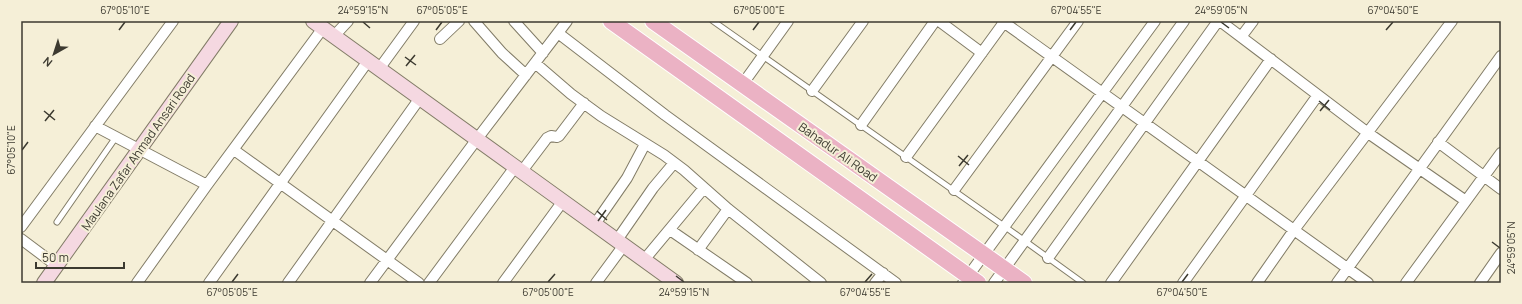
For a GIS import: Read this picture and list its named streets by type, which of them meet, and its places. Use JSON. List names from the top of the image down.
{
  "streets": {
    "main road": ["Bahadur Ali Road"],
    "street": ["Maulana Zafar Ahmad Ansari Road"]
  },
  "scale_bar": "50 m",
  "north": "bottom left",
  "coordinates": [
    "67°05'10\"E",
    "24°59'15\"N",
    "67°05'05\"E",
    "67°05'00\"E",
    "67°04'55\"E",
    "24°59'05\"N",
    "67°04'50\"E"
  ]
}
